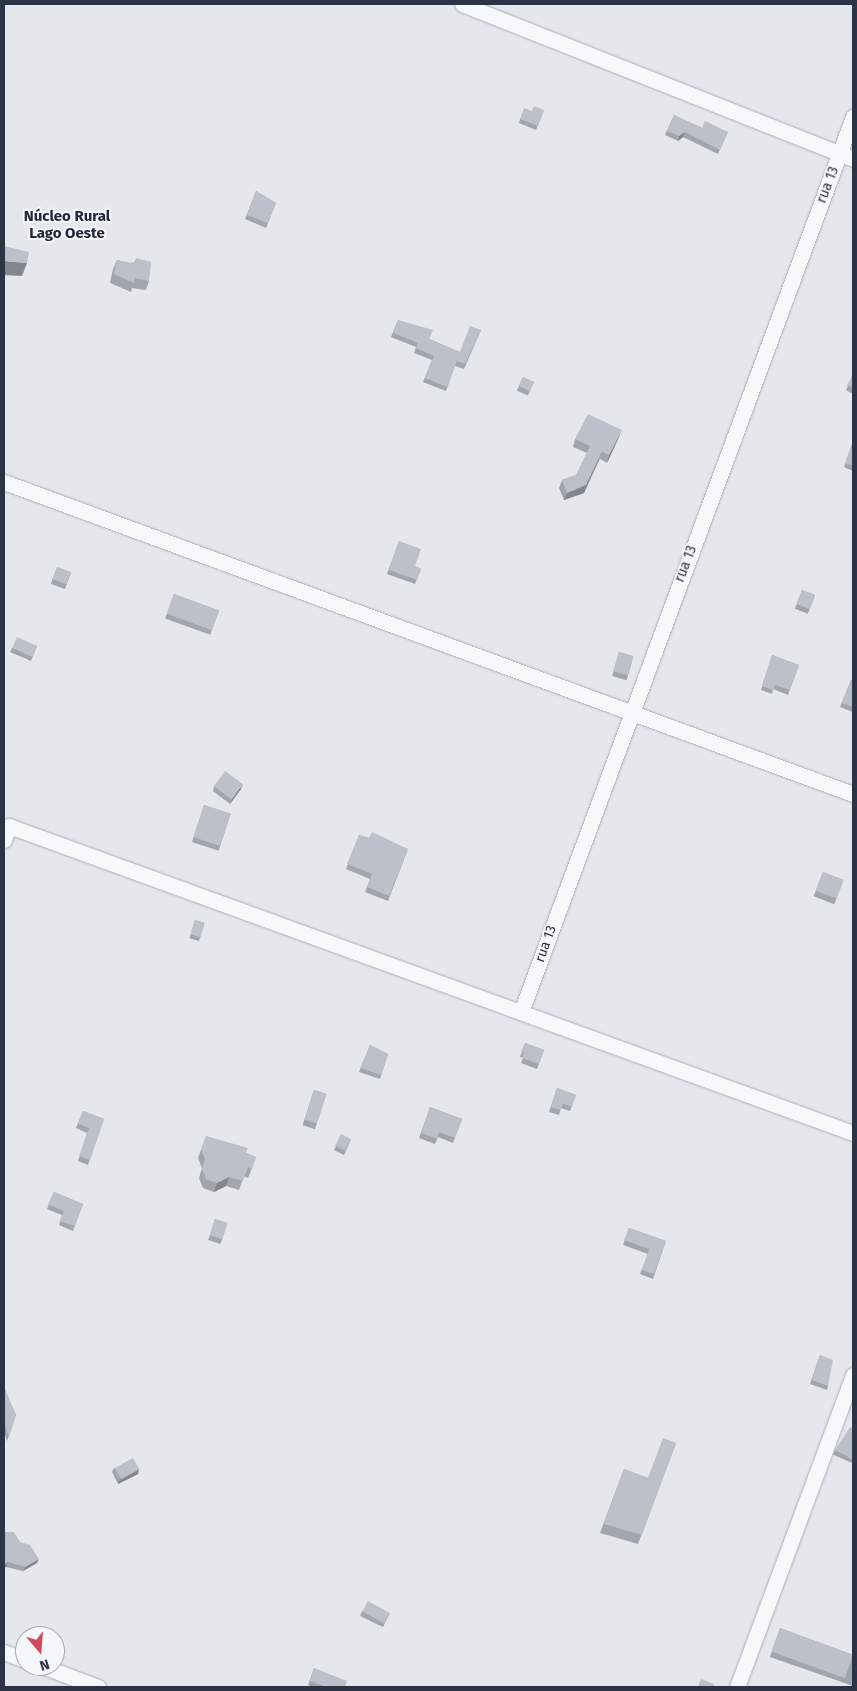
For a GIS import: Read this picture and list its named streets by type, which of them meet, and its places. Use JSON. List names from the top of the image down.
{
  "streets": {
    "street": ["rua 13"]
  },
  "districts": ["Núcleo Rural Lago Oeste"],
  "north": "bottom"
}
